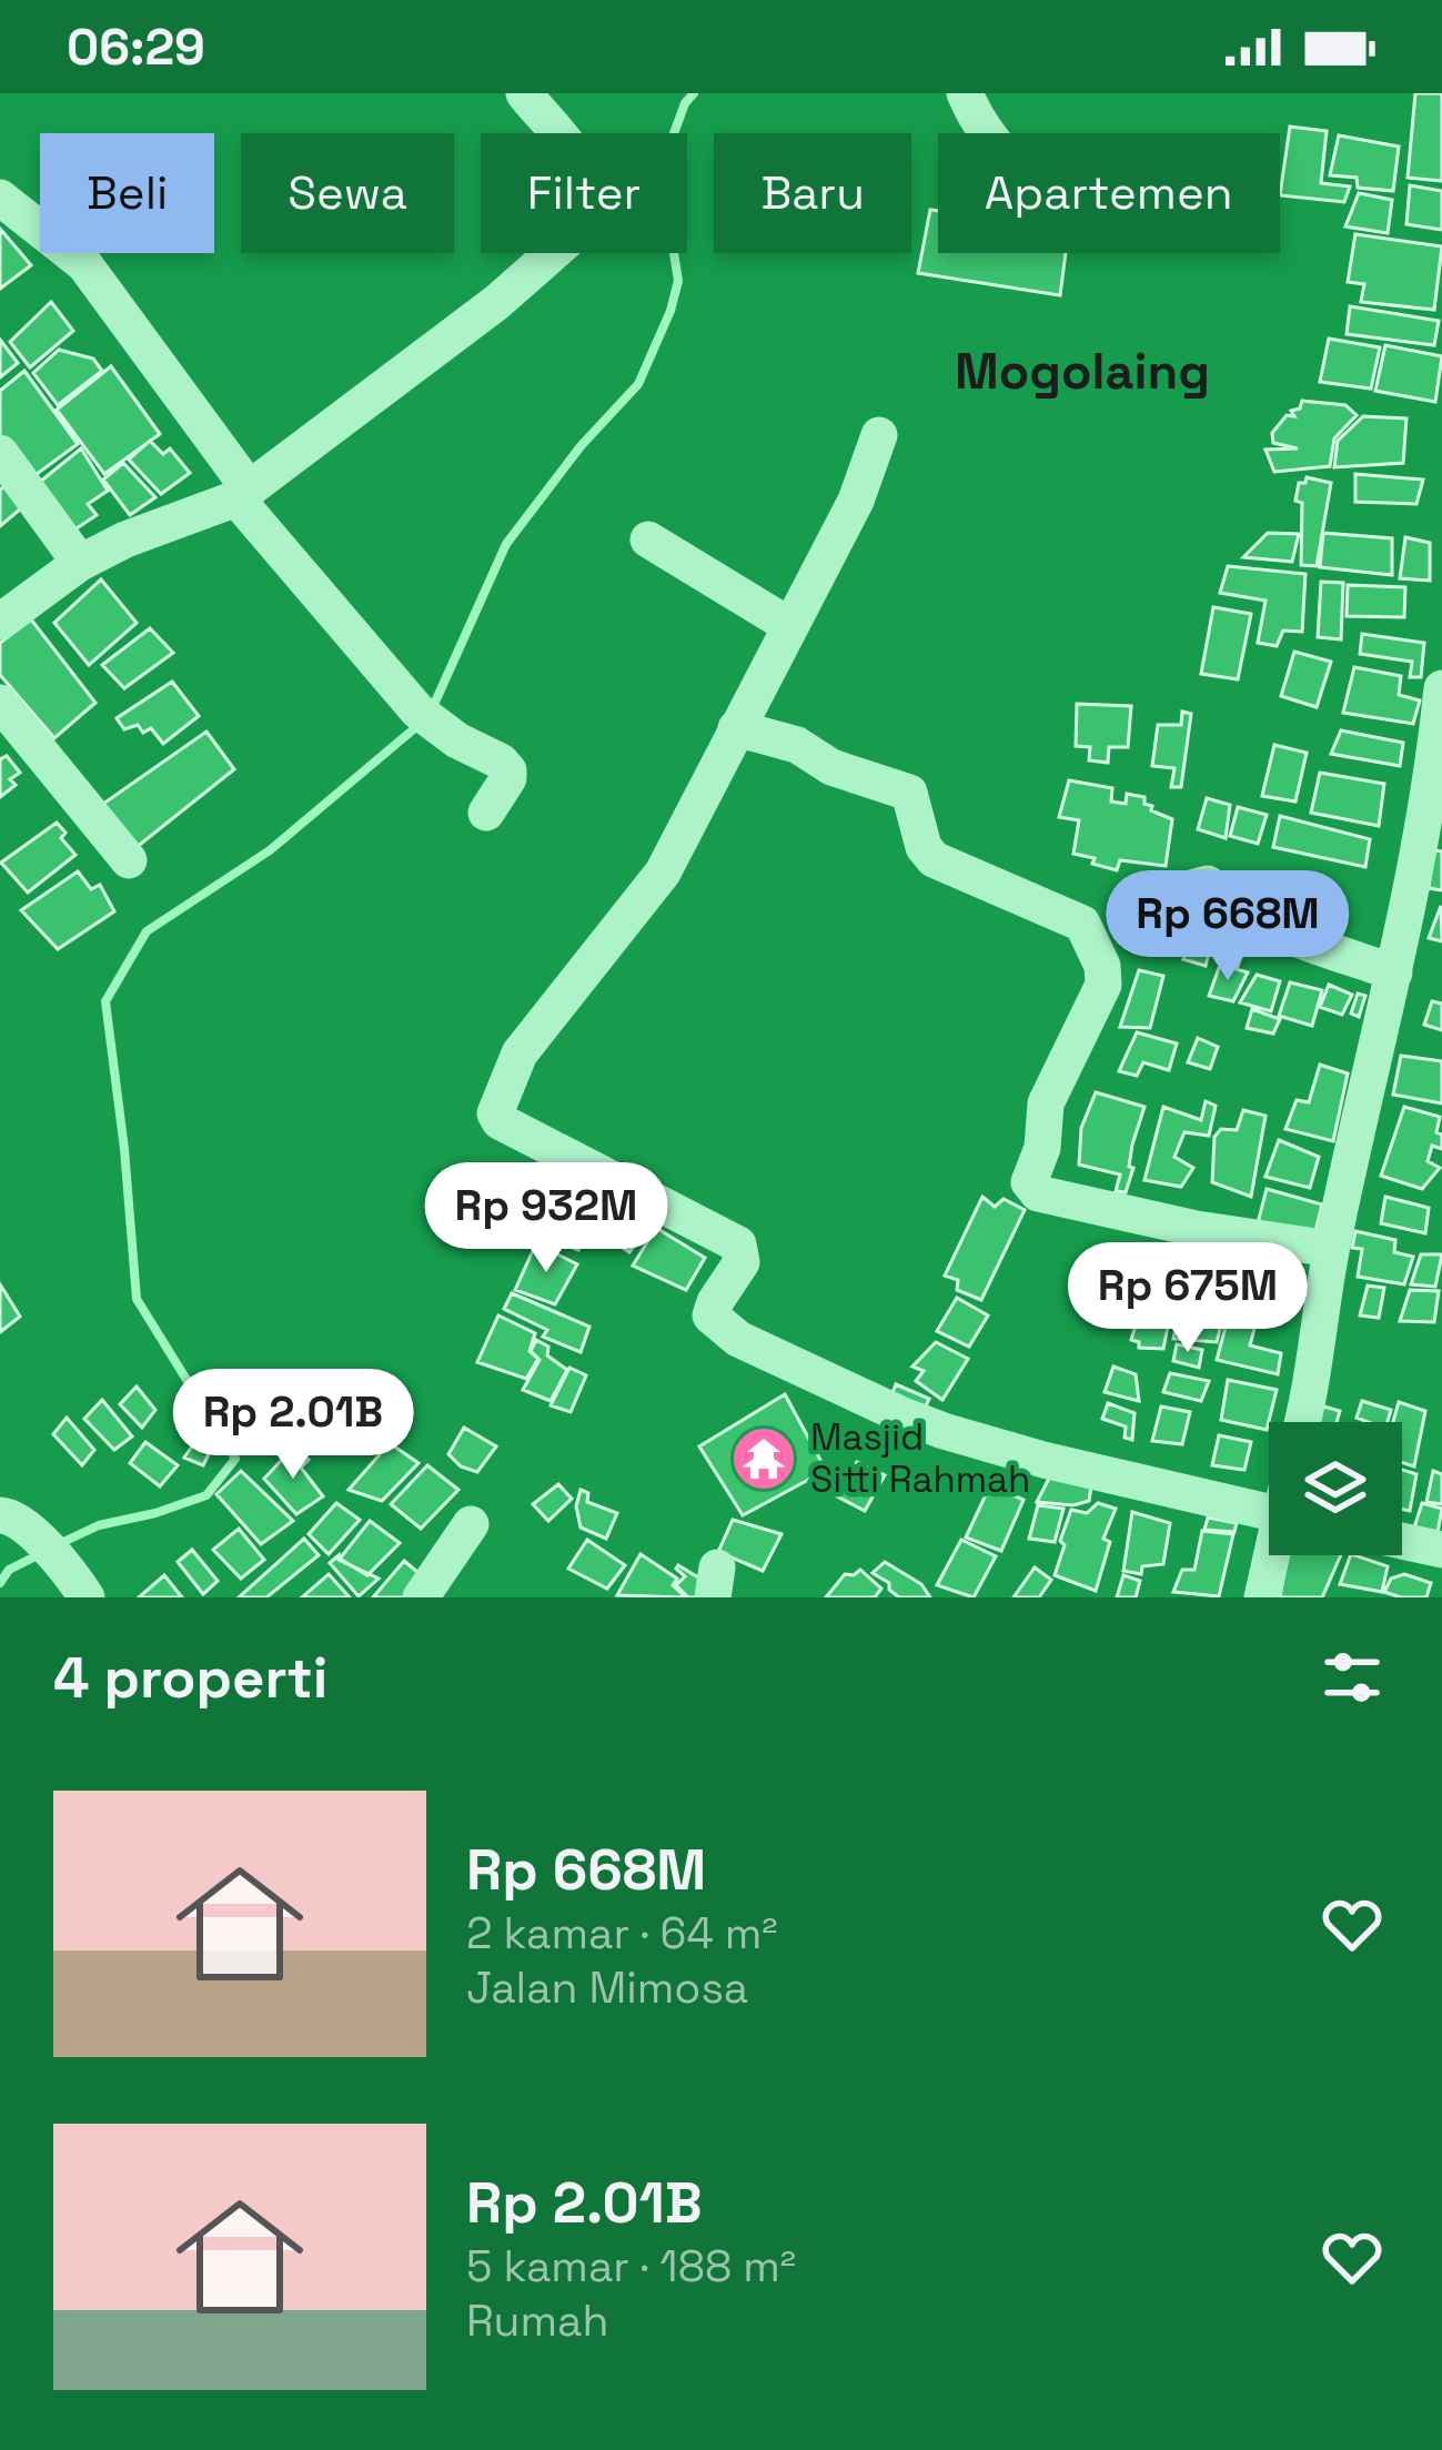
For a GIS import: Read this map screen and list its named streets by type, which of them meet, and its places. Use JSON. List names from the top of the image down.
{
  "districts": ["Mogolaing"],
  "places": {
    "temple": ["Masjid Sitti Rahmah"]
  },
  "page": {
    "status": "06:29",
    "chip": [
      "Beli",
      "Sewa",
      "Filter",
      "Baru",
      "Apartemen"
    ],
    "price": [
      "Rp 668M",
      "Rp 932M",
      "Rp 675M",
      "Rp 2.01B"
    ],
    "heading": "4 properti",
    "list": [
      {
        "name": "Rp 668M",
        "note": "2 kamar · 64 m² · Jalan Mimosa"
      },
      {
        "name": "Rp 2.01B",
        "note": "5 kamar · 188 m² · Rumah"
      }
    ]
  }
}
